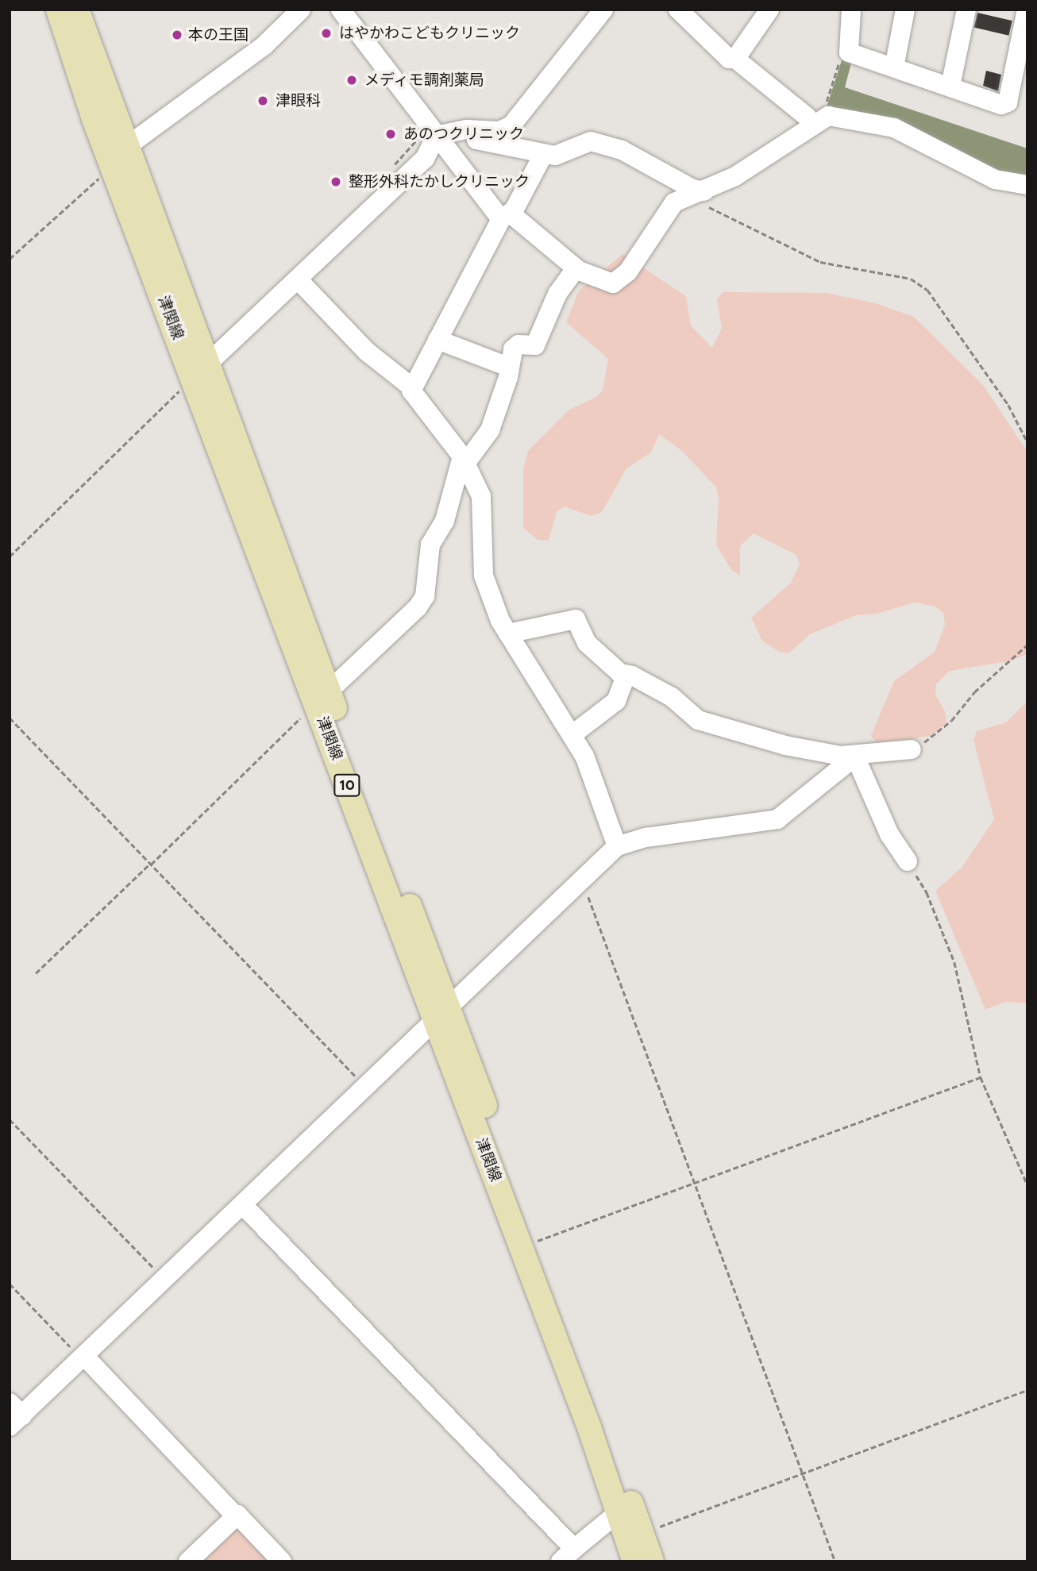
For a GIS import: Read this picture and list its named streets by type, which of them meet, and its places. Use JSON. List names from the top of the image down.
{
  "streets": {
    "main road": ["津関線", "10"]
  },
  "places": [
    "はやかわこどもクリニック",
    "本の王国",
    "メディモ調剤薬局",
    "津眼科",
    "あのつクリニック",
    "整形外科たかしクリニック"
  ]
}
